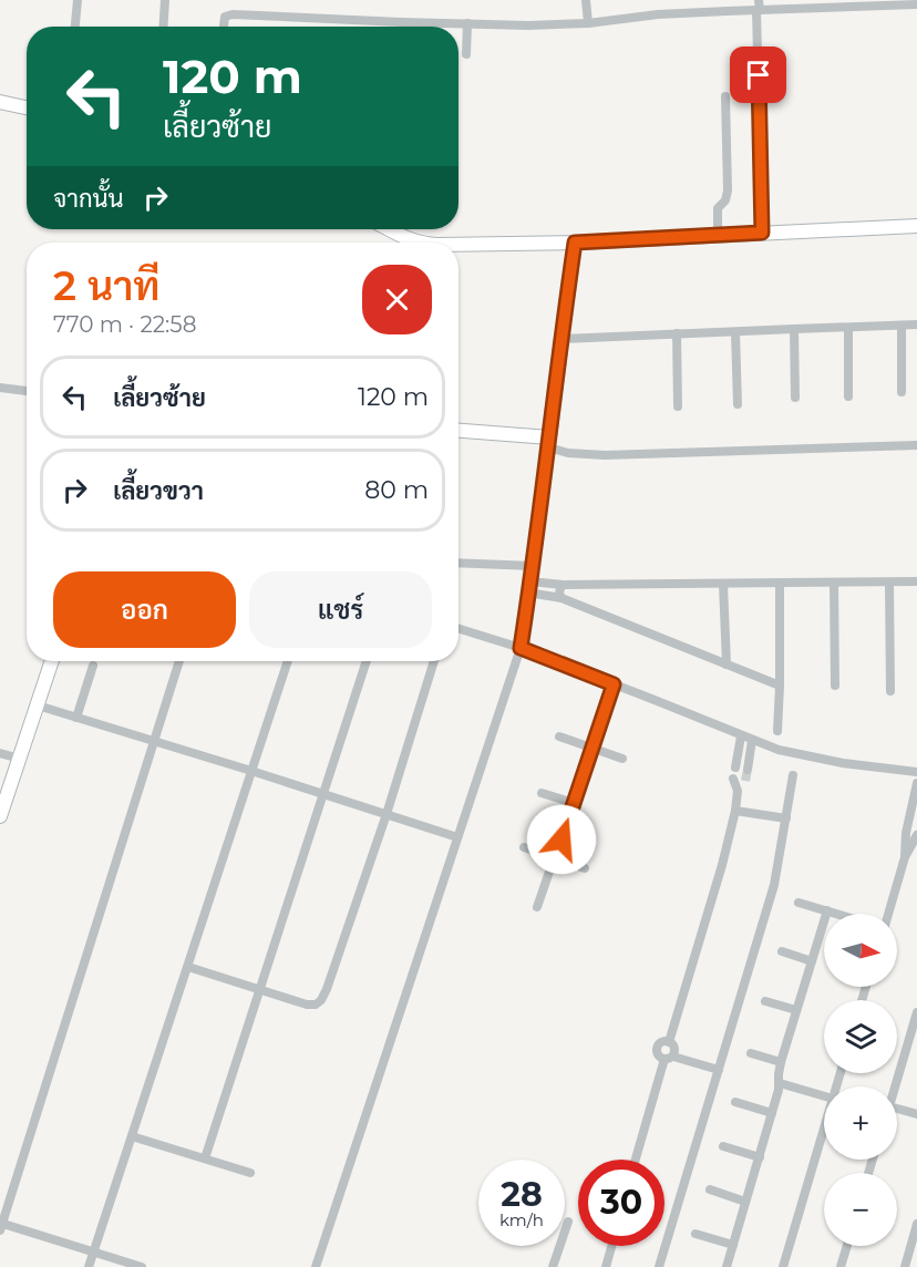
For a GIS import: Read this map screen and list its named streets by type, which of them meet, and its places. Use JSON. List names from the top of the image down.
{
  "north": "right",
  "page": {
    "turn": ["120 m", "เลี้ยวซ้าย"],
    "then": "จากนั้น",
    "heading": ["2 นาที", "770 m · 22:58"],
    "list": [
      {
        "name": "เลี้ยวซ้าย",
        "value": "120 m"
      },
      {
        "name": "เลี้ยวขวา",
        "value": "80 m"
      }
    ],
    "buttons": ["ออก", "แชร์"],
    "map_buttons": ["+", "−"],
    "speed": "28 km/h",
    "limit": "30"
  }
}
